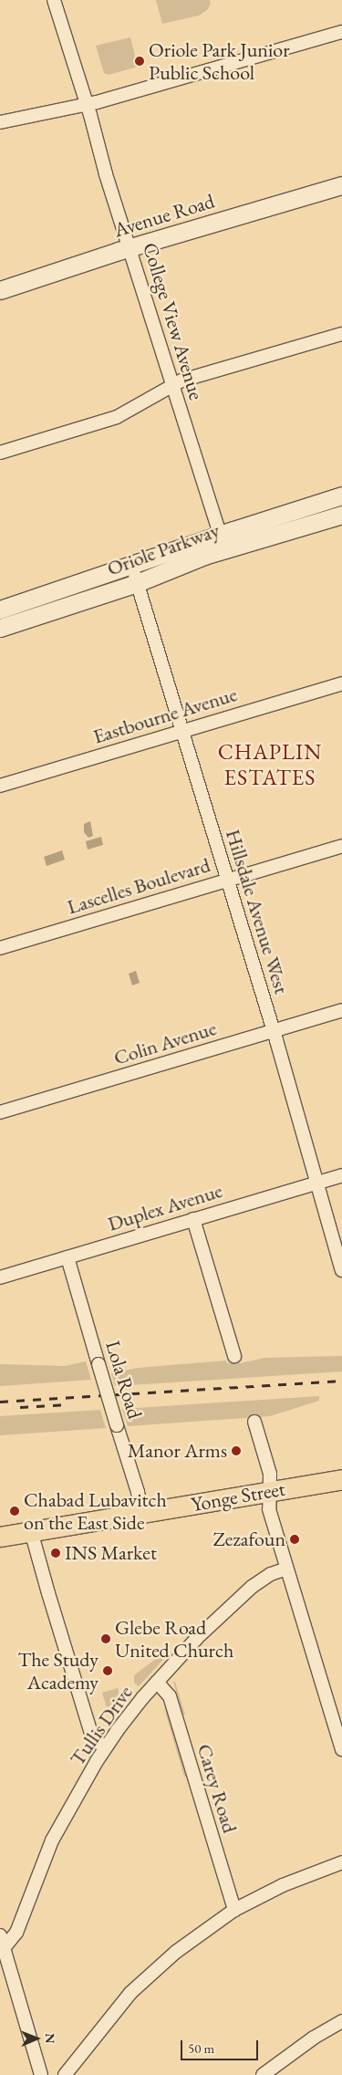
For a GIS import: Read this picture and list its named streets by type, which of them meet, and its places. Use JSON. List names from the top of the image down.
{
  "streets": {
    "main road": ["Yonge Street"],
    "street": [
      "Avenue Road",
      "College View Avenue",
      "Oriole Parkway",
      "Eastbourne Avenue",
      "Lascelles Boulevard",
      "Hillsdale Avenue West",
      "Colin Avenue",
      "Duplex Avenue",
      "Lola Road",
      "Tullis Drive",
      "Carey Road"
    ]
  },
  "crossings": [
    ["Avenue Road", "College View Avenue"],
    ["College View Avenue", "Oriole Parkway"],
    ["Oriole Parkway", "Hillsdale Avenue West"],
    ["Eastbourne Avenue", "Hillsdale Avenue West"],
    ["Lascelles Boulevard", "Hillsdale Avenue West"],
    ["Hillsdale Avenue West", "Colin Avenue"],
    ["Hillsdale Avenue West", "Duplex Avenue"],
    ["Duplex Avenue", "Lola Road"],
    ["Lola Road", "Yonge Street"],
    ["Tullis Drive", "Carey Road"]
  ],
  "districts": ["CHAPLIN ESTATES"],
  "places": [
    "Oriole Park Junior Public School",
    "Manor Arms",
    "Chabad Lubavitch on the East Side",
    "Zezafoun",
    "INS Market",
    "Glebe Road United Church",
    "The Study Academy"
  ],
  "scale_bar": "50 m",
  "north": "right"
}
